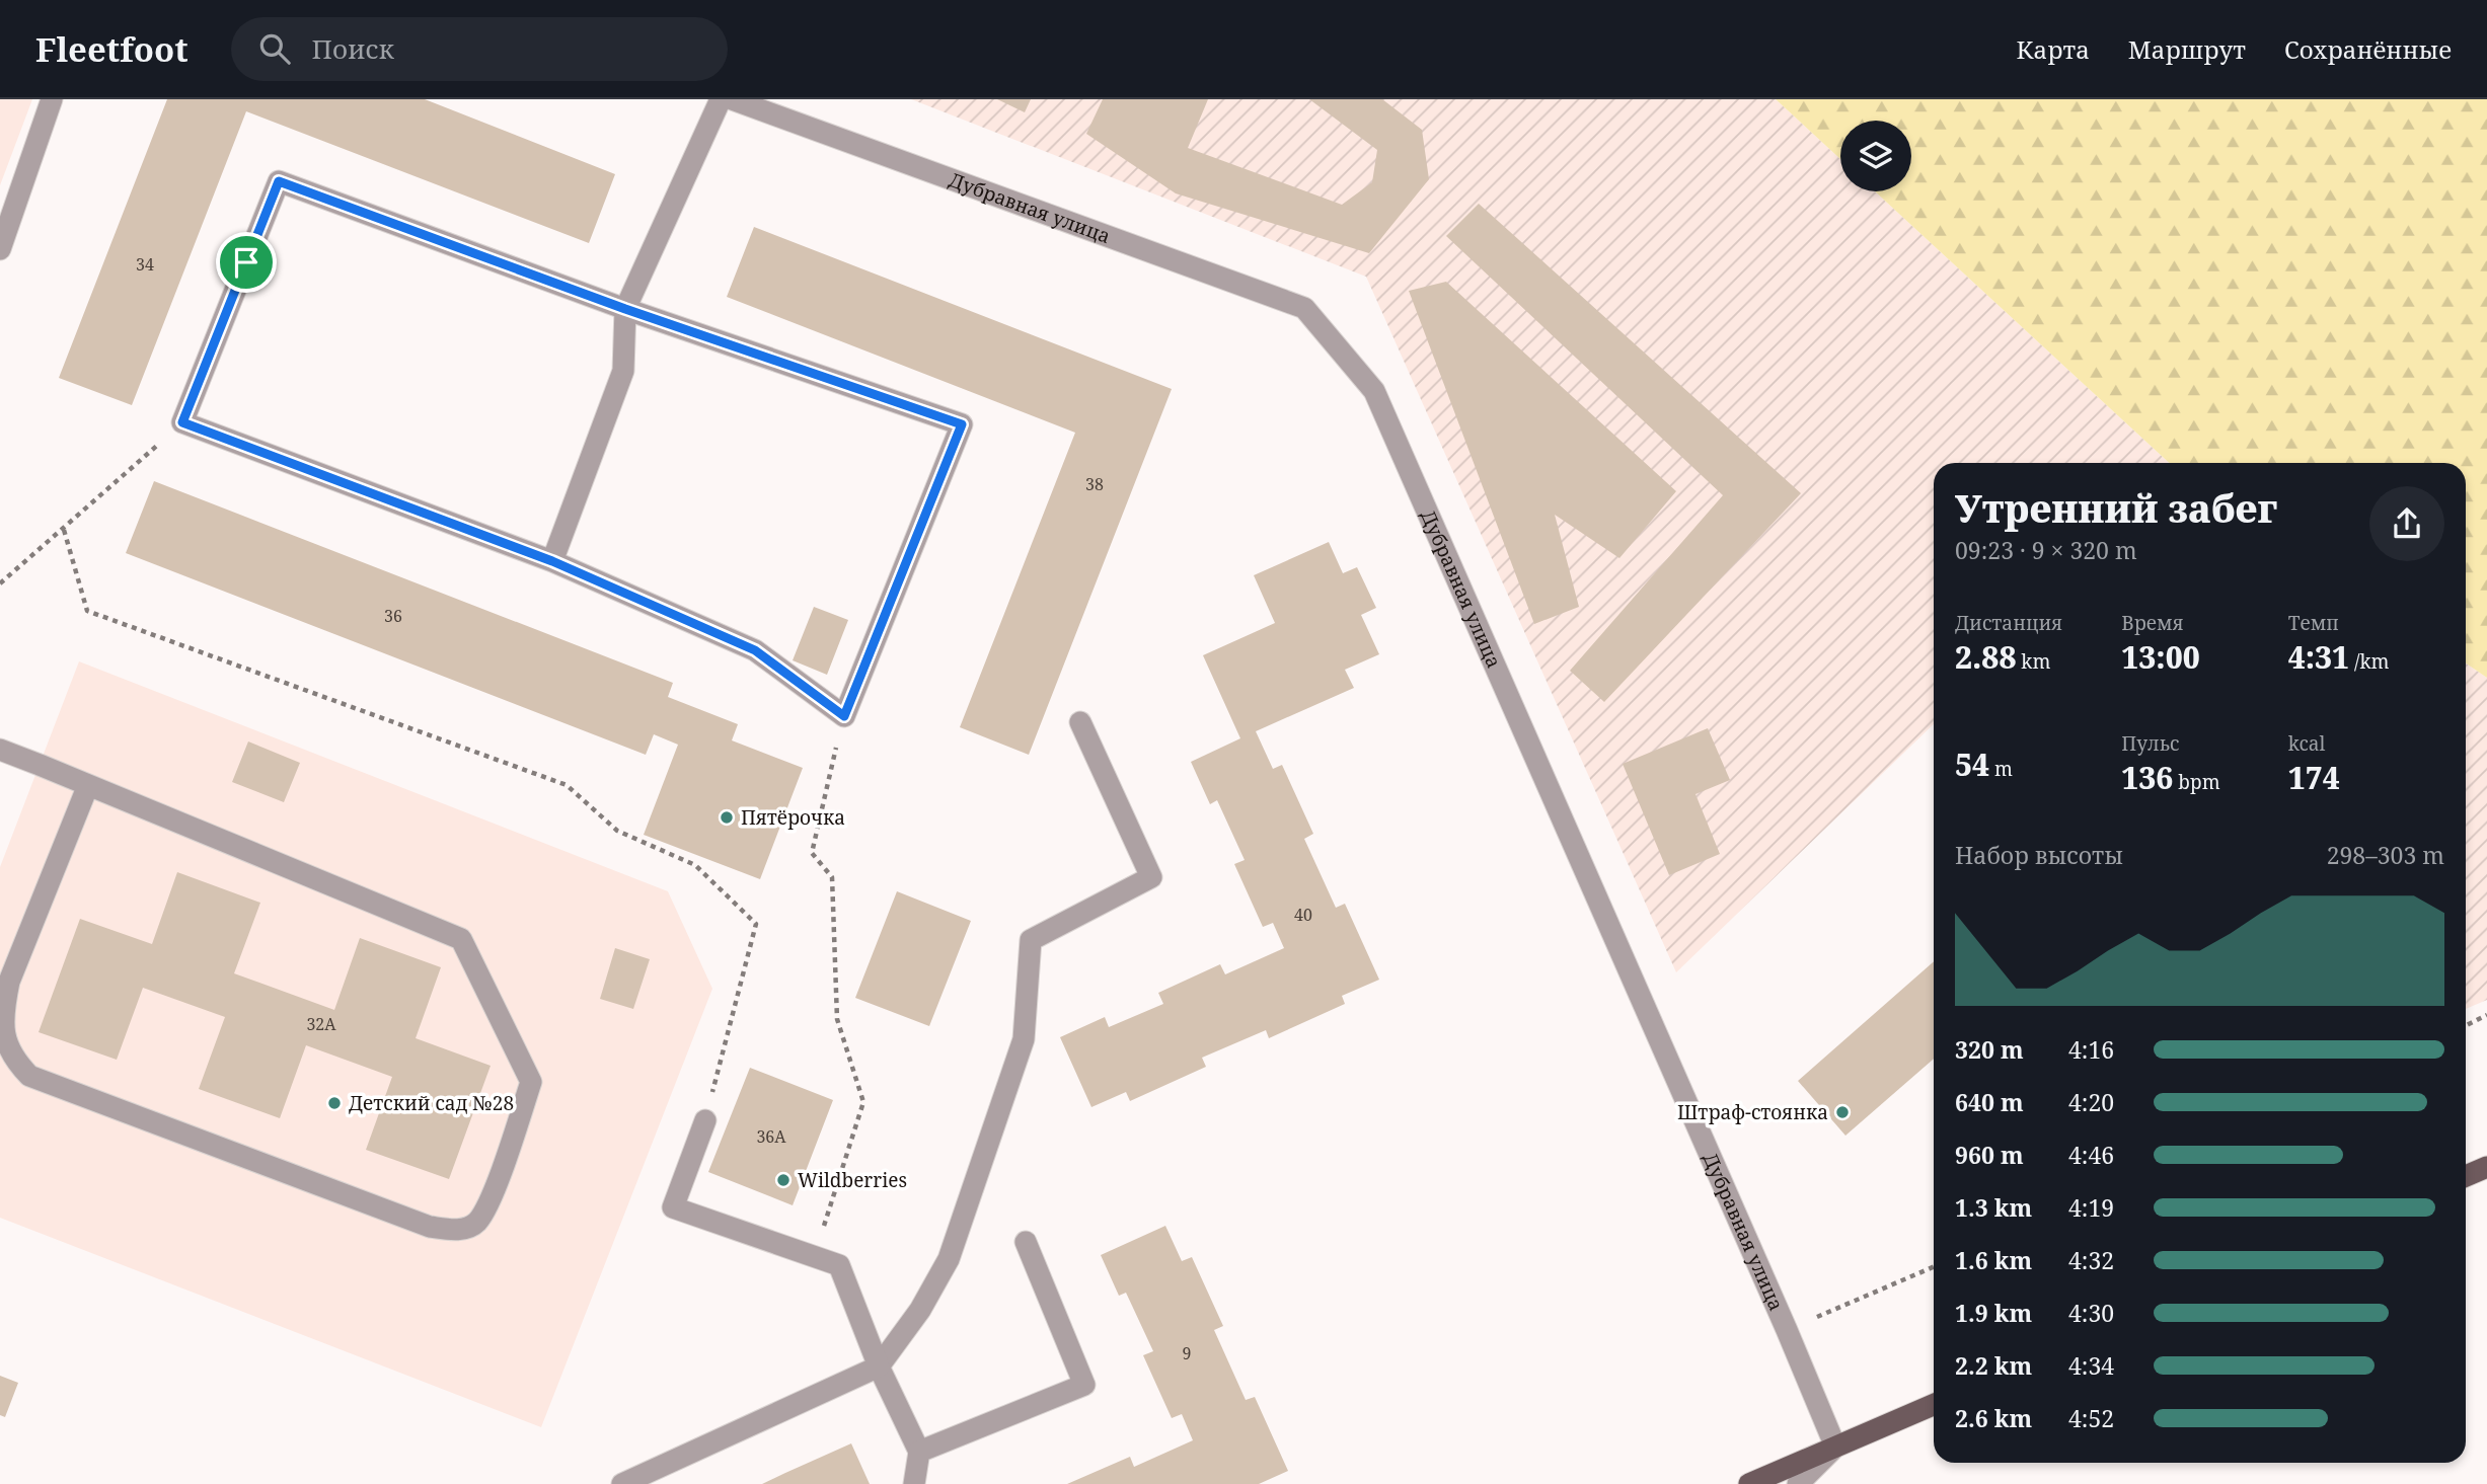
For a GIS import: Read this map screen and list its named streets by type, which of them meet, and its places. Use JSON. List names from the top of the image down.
{
  "streets": {
    "street": ["Дубравная улица"]
  },
  "places": [
    "Пятёрочка",
    "Детский сад №28",
    "Штраф-стоянка",
    "Wildberries"
  ],
  "house_numbers": [
    "34",
    "38",
    "36",
    "40",
    "32А",
    "36А",
    "9"
  ],
  "page": {
    "header": "Fleetfoot",
    "search": "Поиск",
    "nav": ["Карта", "Маршрут", "Сохранённые"],
    "heading": ["Утренний забег", "09:23 · 9 × 320 m"],
    "stats": [
      ["Дистанция", "2.88 km"],
      ["Время", "13:00"],
      ["Темп", "4:31 /km"],
      ["54 m"],
      ["Пульс", "136 bpm"],
      ["kcal", "174"]
    ],
    "chart": ["Набор высоты", "298–303 m"],
    "list": [
      {
        "name": "320 m",
        "note": "4:16"
      },
      {
        "name": "640 m",
        "note": "4:20"
      },
      {
        "name": "960 m",
        "note": "4:46"
      },
      {
        "name": "1.3 km",
        "note": "4:19"
      },
      {
        "name": "1.6 km",
        "note": "4:32"
      },
      {
        "name": "1.9 km",
        "note": "4:30"
      },
      {
        "name": "2.2 km",
        "note": "4:34"
      },
      {
        "name": "2.6 km",
        "note": "4:52"
      }
    ]
  }
}
